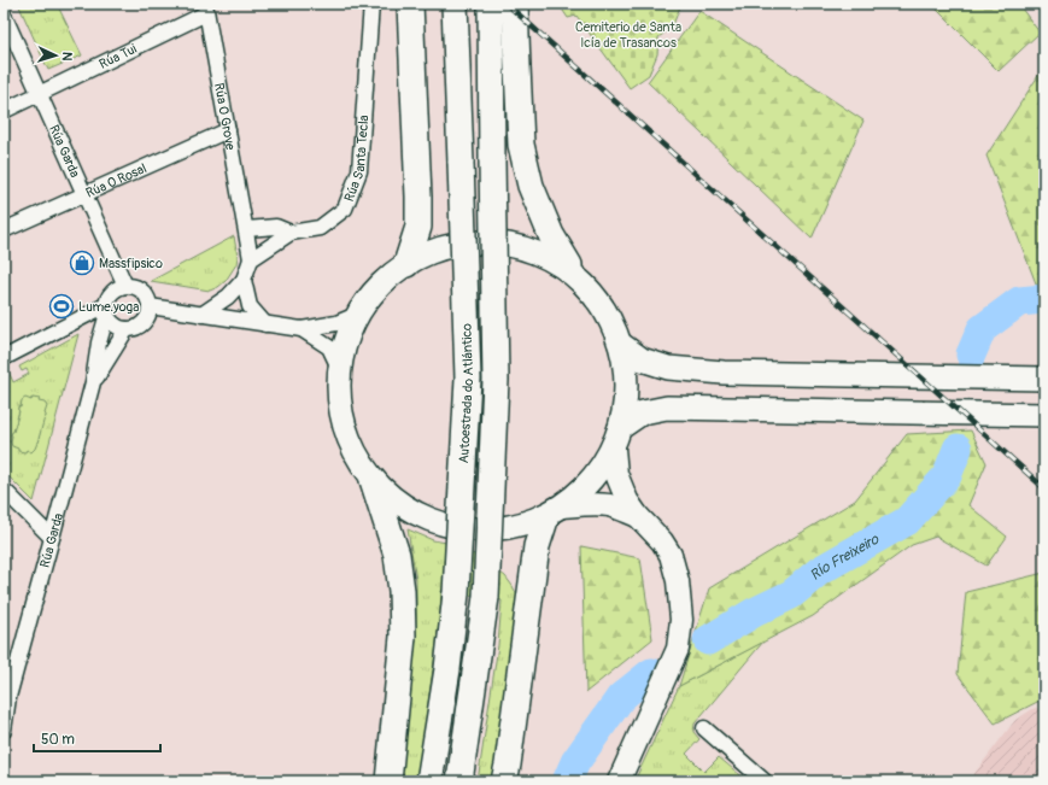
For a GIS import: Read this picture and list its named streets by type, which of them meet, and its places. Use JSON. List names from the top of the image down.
{
  "streets": {
    "highway": ["Autoestrada do Atlántico"],
    "street": [
      "Rúa Tui",
      "Rúa O Grove",
      "Rúa Garda",
      "Rúa Santa Tecla",
      "Rúa O Rosal"
    ]
  },
  "crossings": [
    ["Rúa Tui", "Rúa O Grove"],
    ["Rúa Tui", "Rúa Garda"],
    ["Rúa O Grove", "Rúa Santa Tecla"],
    ["Rúa O Grove", "Rúa O Rosal"],
    ["Rúa Garda", "Rúa O Rosal"]
  ],
  "water": ["Río Freixeiro"],
  "parks": ["Cemiterio de Santa Icía de Trasancos"],
  "places": {
    "shop": ["Massfipsico"],
    "sports": ["Lume.yoga"]
  },
  "scale_bar": "50 m",
  "north": "right"
}
